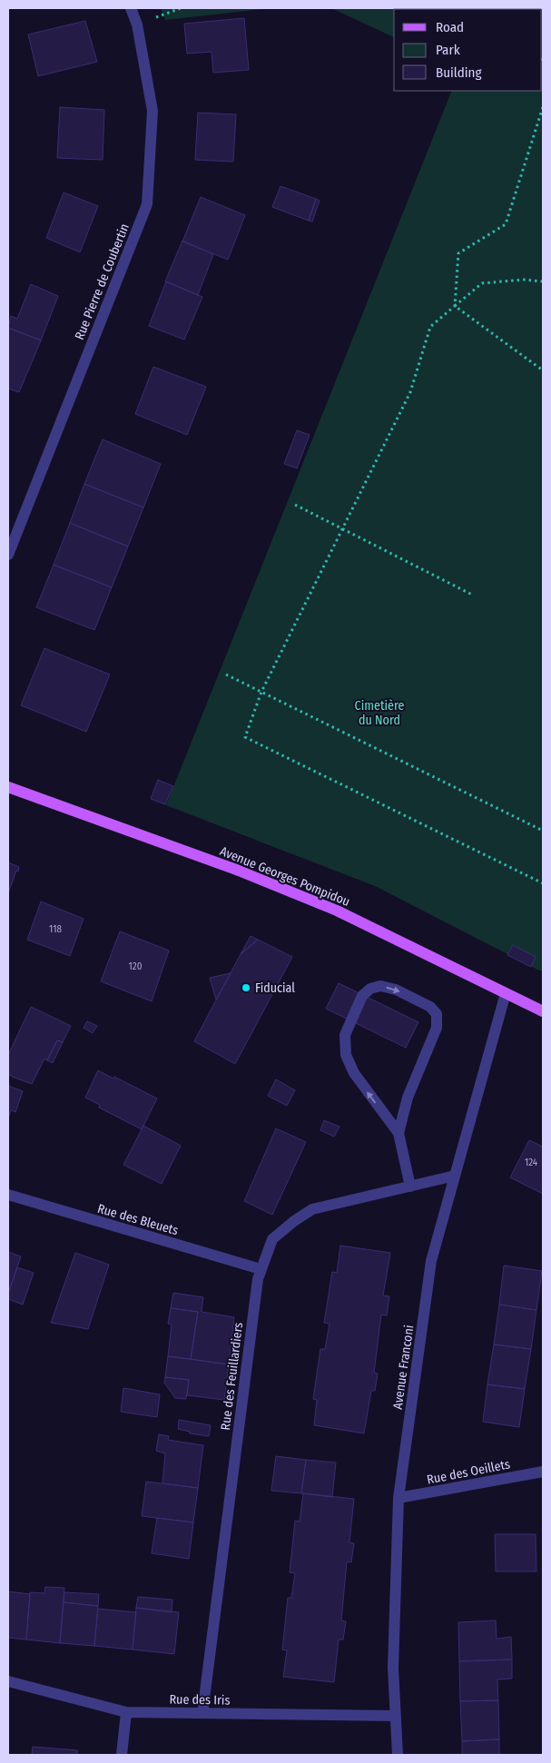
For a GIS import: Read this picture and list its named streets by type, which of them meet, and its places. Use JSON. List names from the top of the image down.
{
  "streets": {
    "main road": ["Avenue Georges Pompidou"],
    "street": [
      "Rue Pierre de Coubertin",
      "Rue des Bleuets",
      "Avenue Franconi",
      "Rue des Feuillardiers",
      "Rue des Oeillets",
      "Rue des Iris"
    ]
  },
  "crossings": [
    ["Avenue Georges Pompidou", "Avenue Franconi"],
    ["Rue des Bleuets", "Rue des Feuillardiers"],
    ["Avenue Franconi", "Rue des Feuillardiers"],
    ["Avenue Franconi", "Rue des Oeillets"],
    ["Avenue Franconi", "Rue des Iris"],
    ["Rue des Feuillardiers", "Rue des Iris"]
  ],
  "parks": ["Cimetière du Nord"],
  "places": ["Fiducial"],
  "house_numbers": ["118", "120", "124"],
  "legend": ["Road", "Park", "Building"]
}
